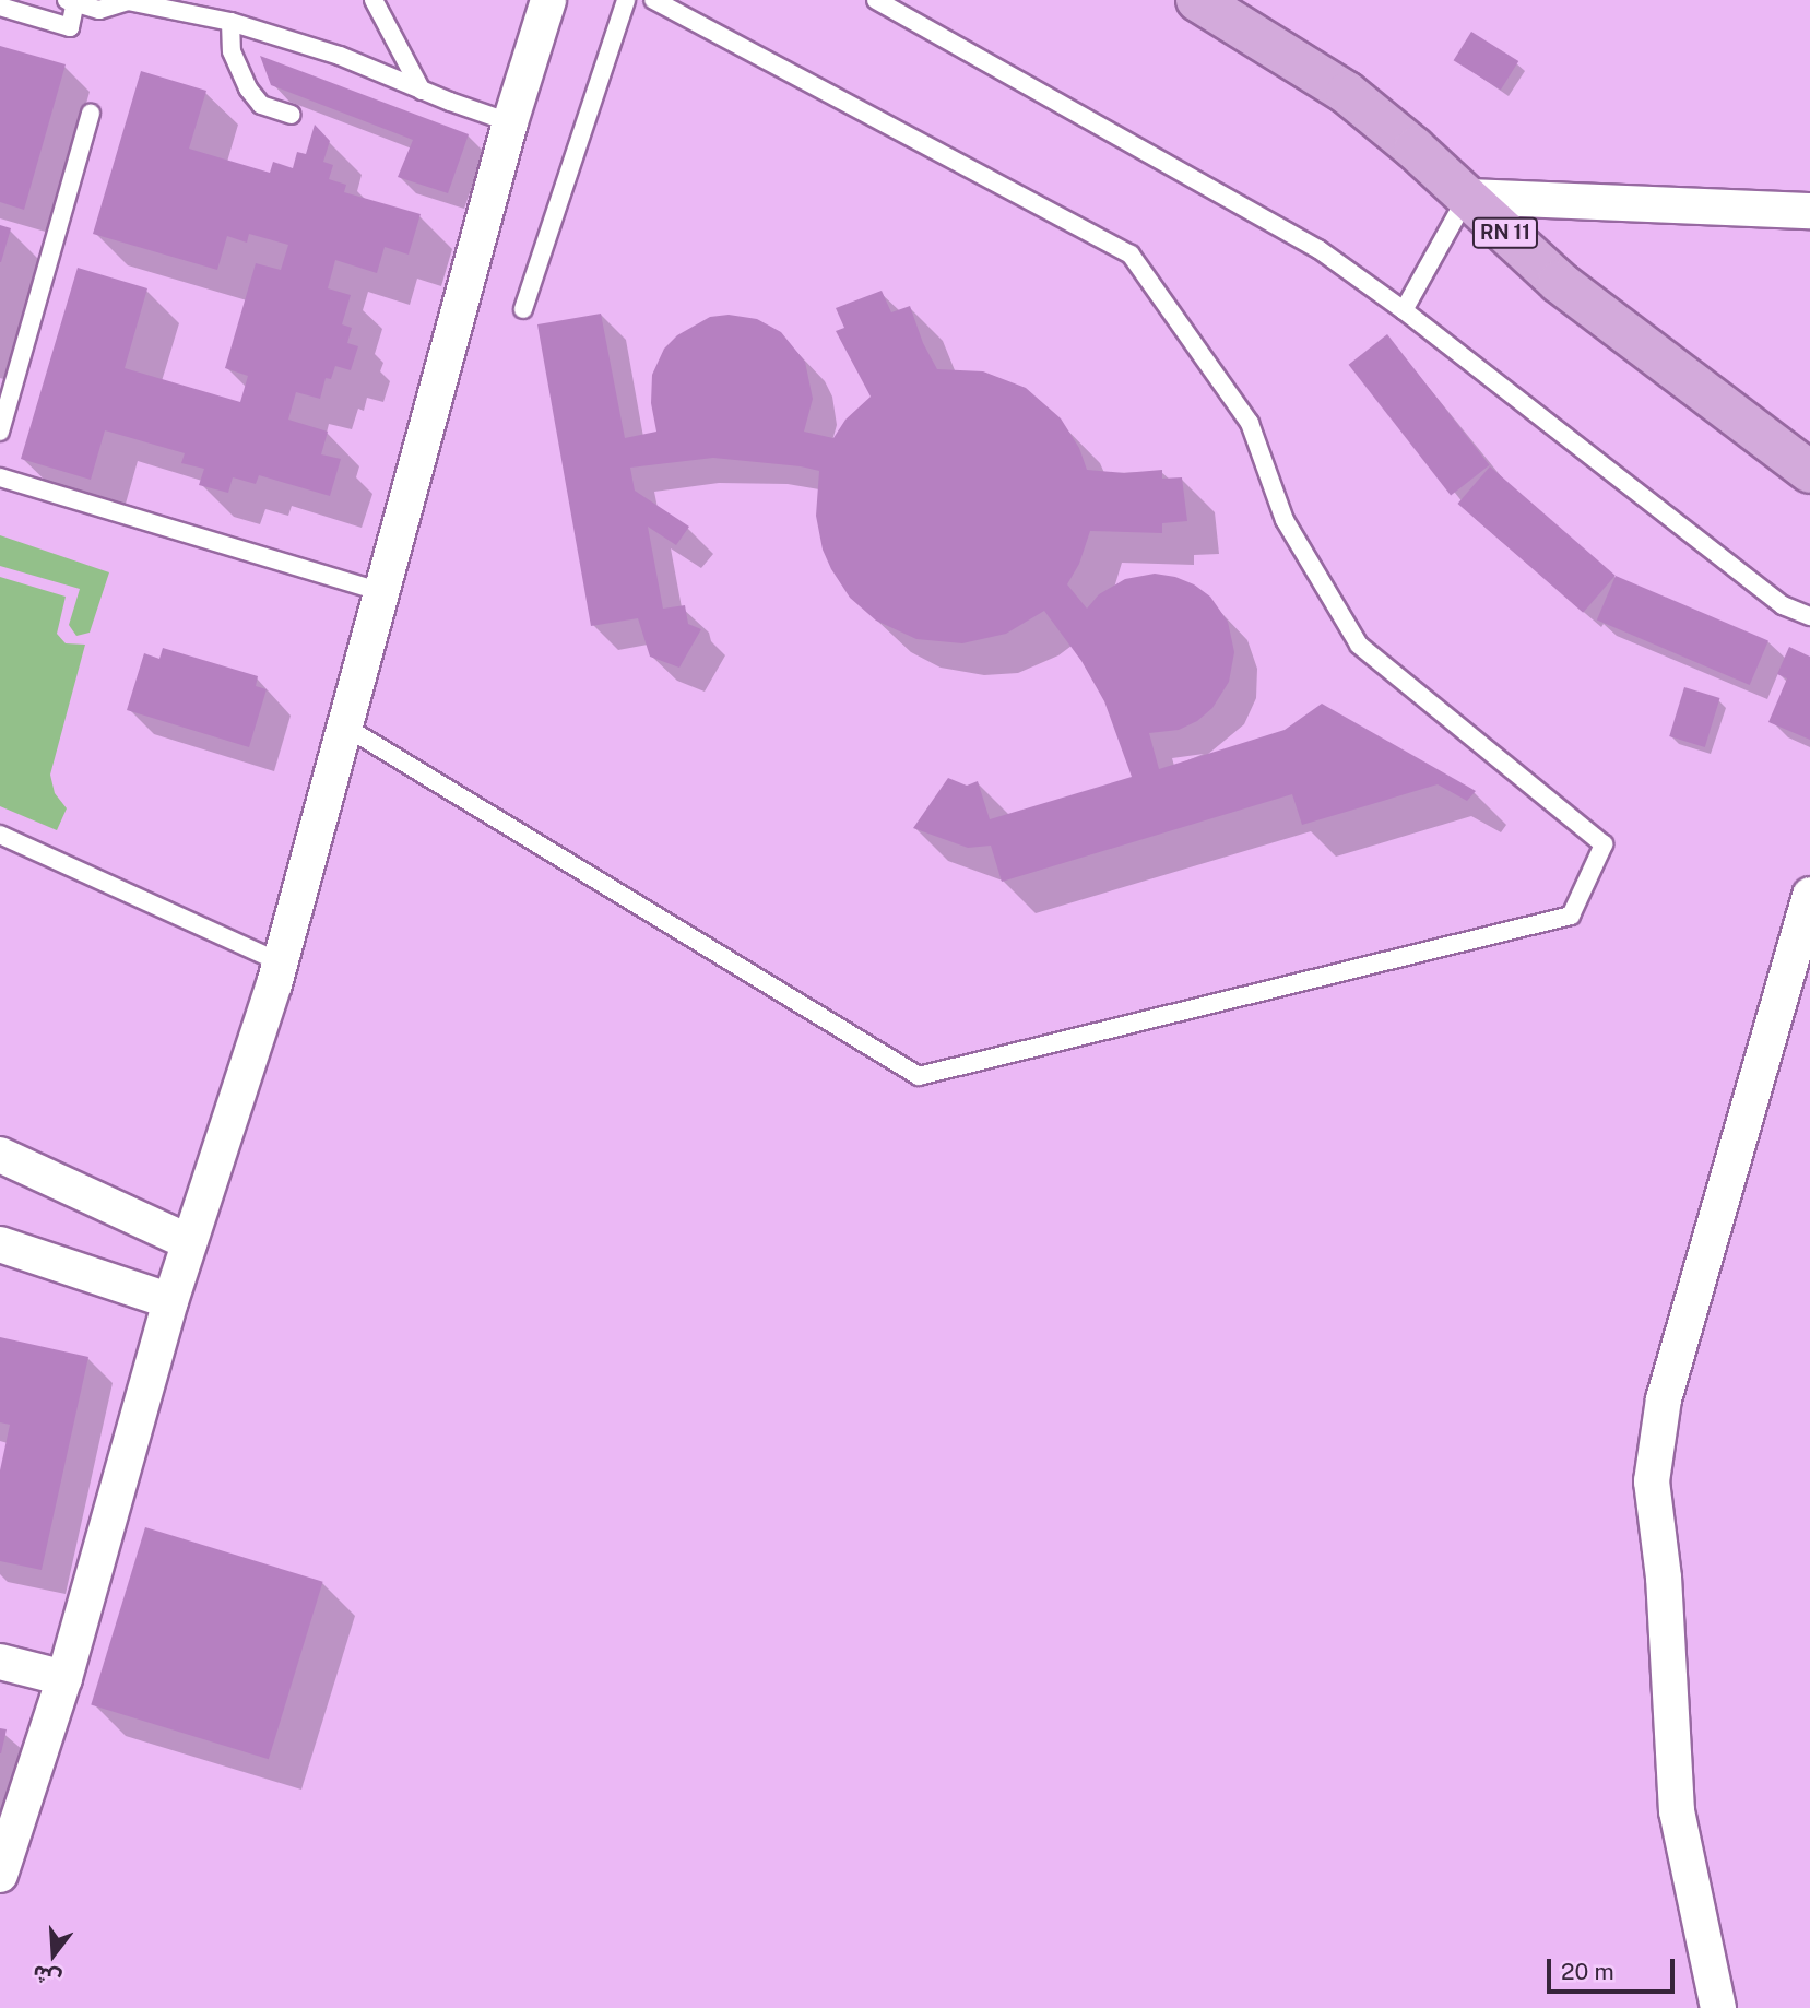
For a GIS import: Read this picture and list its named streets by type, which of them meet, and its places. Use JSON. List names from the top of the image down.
{
  "streets": {
    "main road": ["RN 11"]
  },
  "scale_bar": "20 m",
  "north": "bottom"
}
